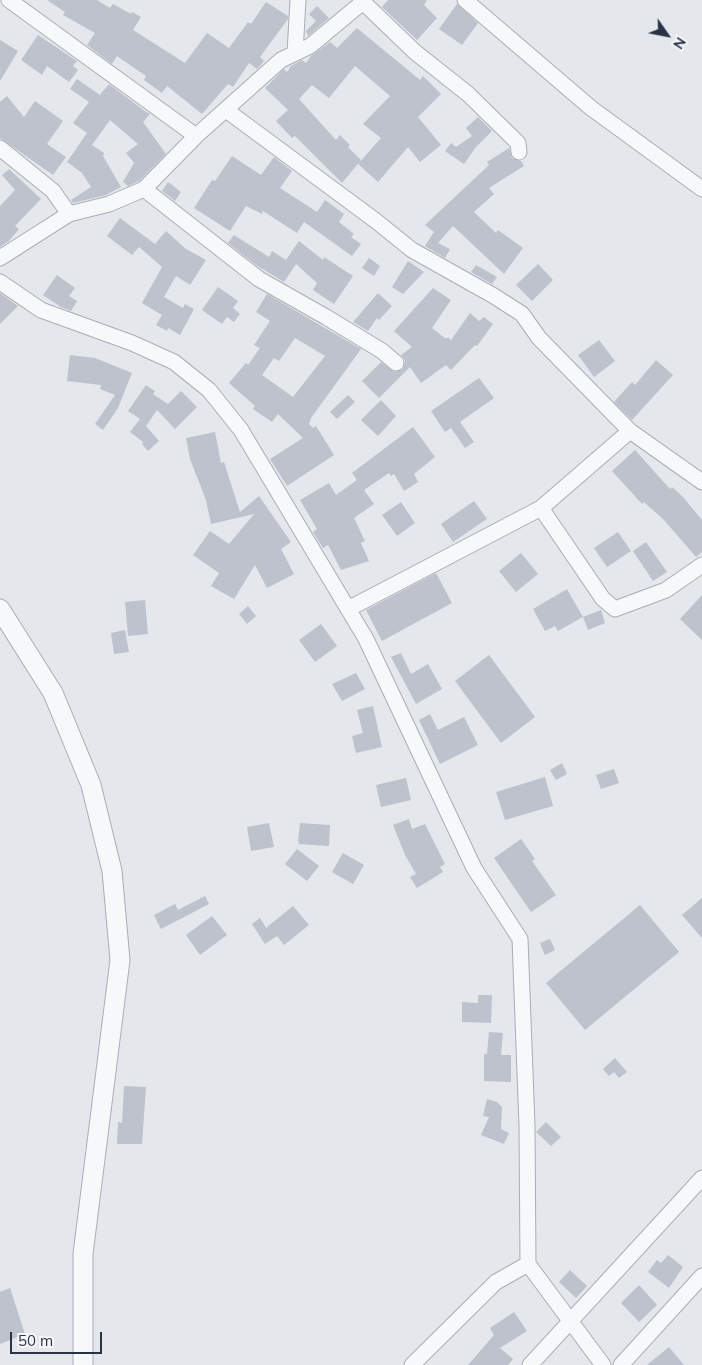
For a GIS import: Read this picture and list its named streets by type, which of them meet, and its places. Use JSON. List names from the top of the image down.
{
  "scale_bar": "50 m",
  "north": "bottom right"
}
